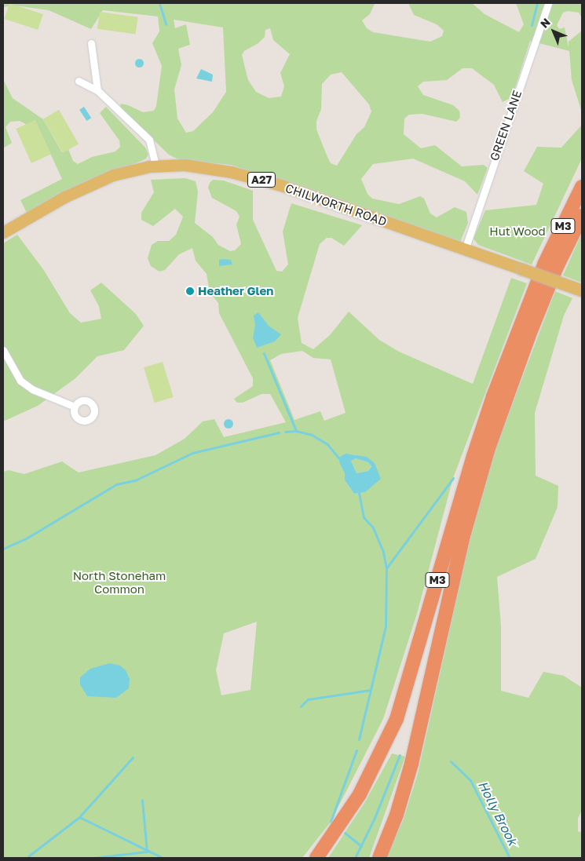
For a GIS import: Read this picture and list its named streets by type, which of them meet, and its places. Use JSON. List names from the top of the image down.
{
  "streets": {
    "highway": ["M3"],
    "main road": ["A27", "CHILWORTH ROAD"],
    "street": ["GREEN LANE"]
  },
  "crossings": [
    ["GREEN LANE", "CHILWORTH ROAD"]
  ],
  "water": ["Holly Brook"],
  "parks": ["Hut Wood", "North Stoneham Common"],
  "places": ["Heather Glen"],
  "north": "top left"
}
